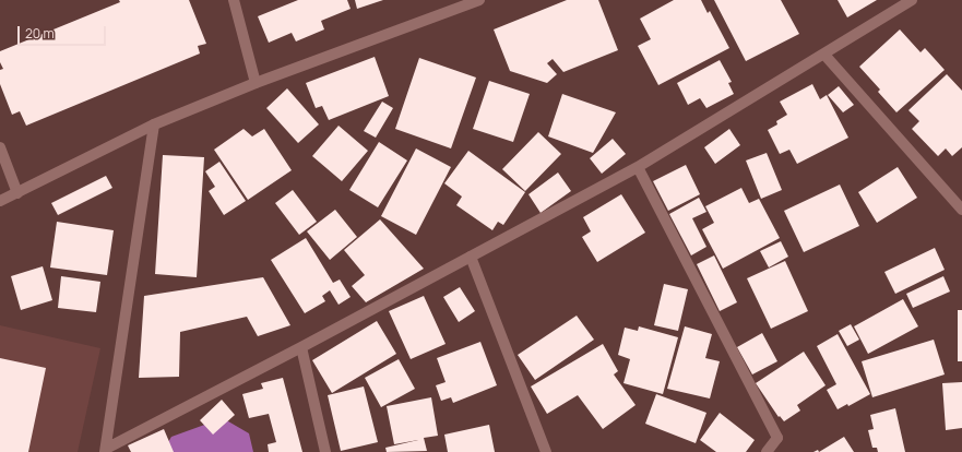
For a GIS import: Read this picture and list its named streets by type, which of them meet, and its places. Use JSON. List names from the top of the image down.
{
  "scale_bar": "20 m"
}
